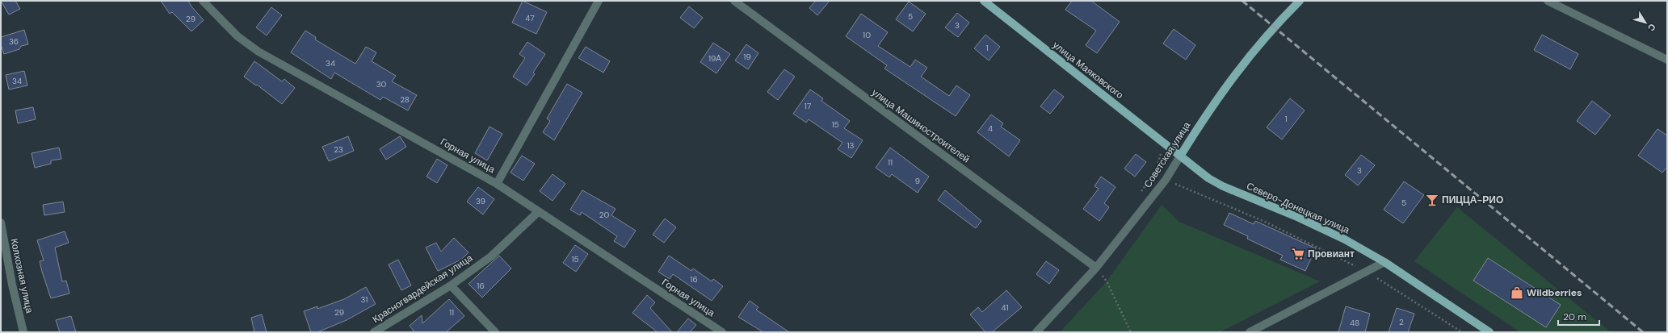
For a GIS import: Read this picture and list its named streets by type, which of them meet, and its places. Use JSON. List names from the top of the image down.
{
  "streets": {
    "main road": ["улица Маяковского", "Советская улица", "Северо-Донецкая улица"],
    "street": [
      "улица Машиностроителей",
      "Горная улица",
      "Колхозная улица",
      "Красногвардейская улица"
    ]
  },
  "crossings": [
    ["улица Маяковского", "Советская улица"],
    ["улица Маяковского", "Северо-Донецкая улица"],
    ["улица Машиностроителей", "Советская улица"],
    ["Советская улица", "Северо-Донецкая улица"],
    ["Горная улица", "Красногвардейская улица"]
  ],
  "places": {
    "bar": ["ПИЦЦА-РИО"],
    "supermarket": ["Провиант"],
    "shop": ["Wildberries"]
  },
  "house_numbers": [
    "5",
    "47",
    "29",
    "3",
    "10",
    "36",
    "1",
    "19",
    "19А",
    "34",
    "34",
    "30",
    "28",
    "17",
    "1",
    "15",
    "4",
    "13",
    "23",
    "11",
    "3",
    "9",
    "39",
    "5",
    "20",
    "15",
    "16",
    "16",
    "31",
    "41",
    "29",
    "11",
    "2",
    "48"
  ],
  "scale_bar": "20 m",
  "north": "bottom right"
}
